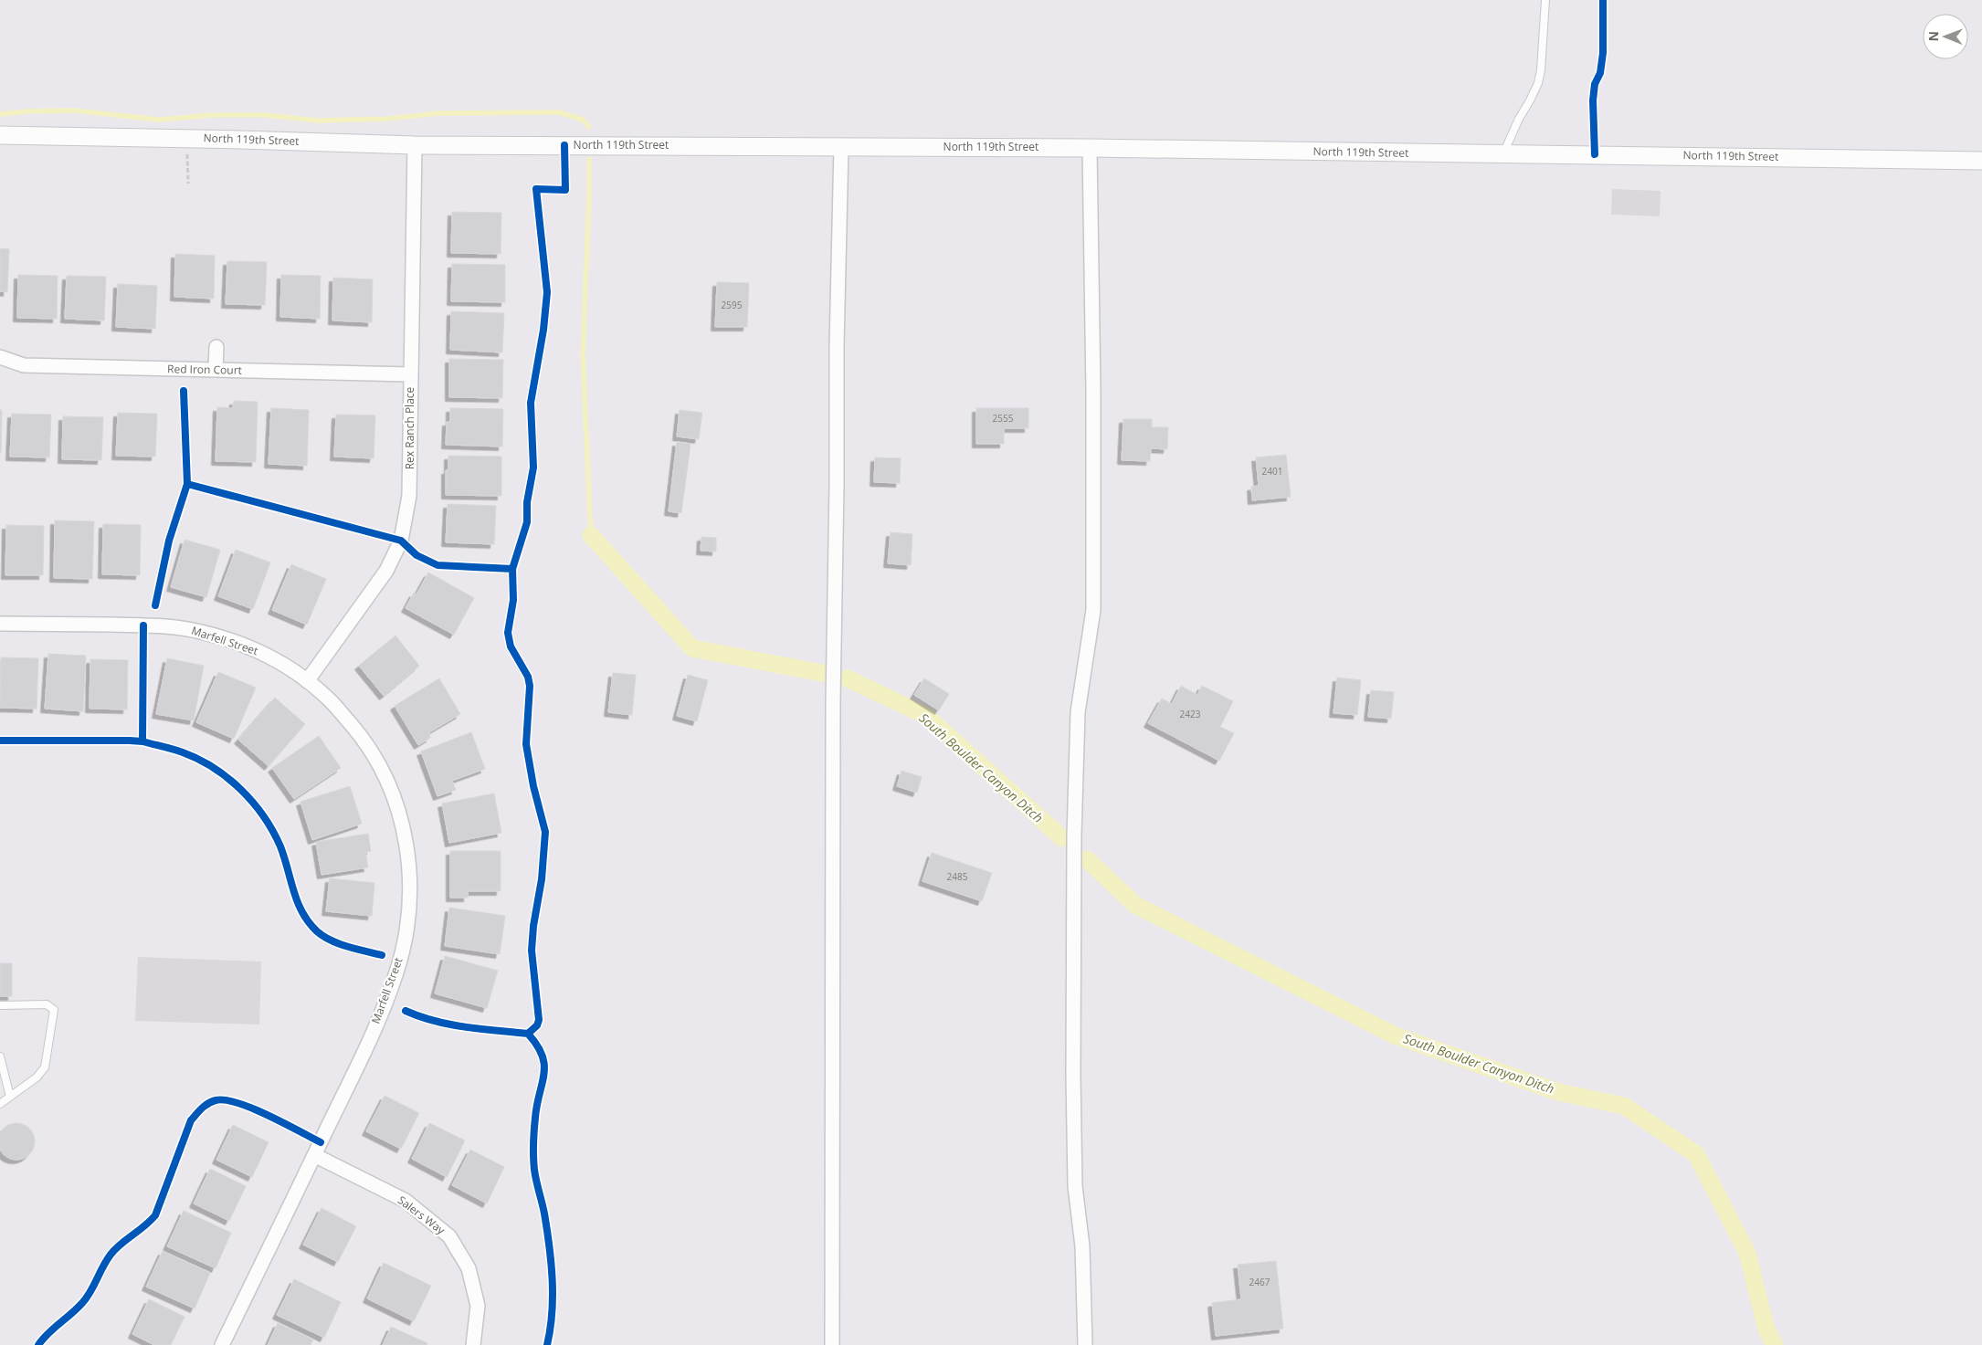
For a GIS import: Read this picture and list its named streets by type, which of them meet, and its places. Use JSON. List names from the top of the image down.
{
  "streets": {
    "street": [
      "North 119th Street",
      "Red Iron Court",
      "Rex Ranch Place",
      "Marfell Street",
      "Salers Way"
    ]
  },
  "crossings": [
    ["North 119th Street", "Rex Ranch Place"],
    ["Red Iron Court", "Rex Ranch Place"],
    ["Rex Ranch Place", "Marfell Street"],
    ["Marfell Street", "Salers Way"]
  ],
  "water": ["South Boulder Canyon Ditch"],
  "house_numbers": [
    "2595",
    "2555",
    "2401",
    "2423",
    "2485",
    "2467"
  ],
  "north": "left"
}
